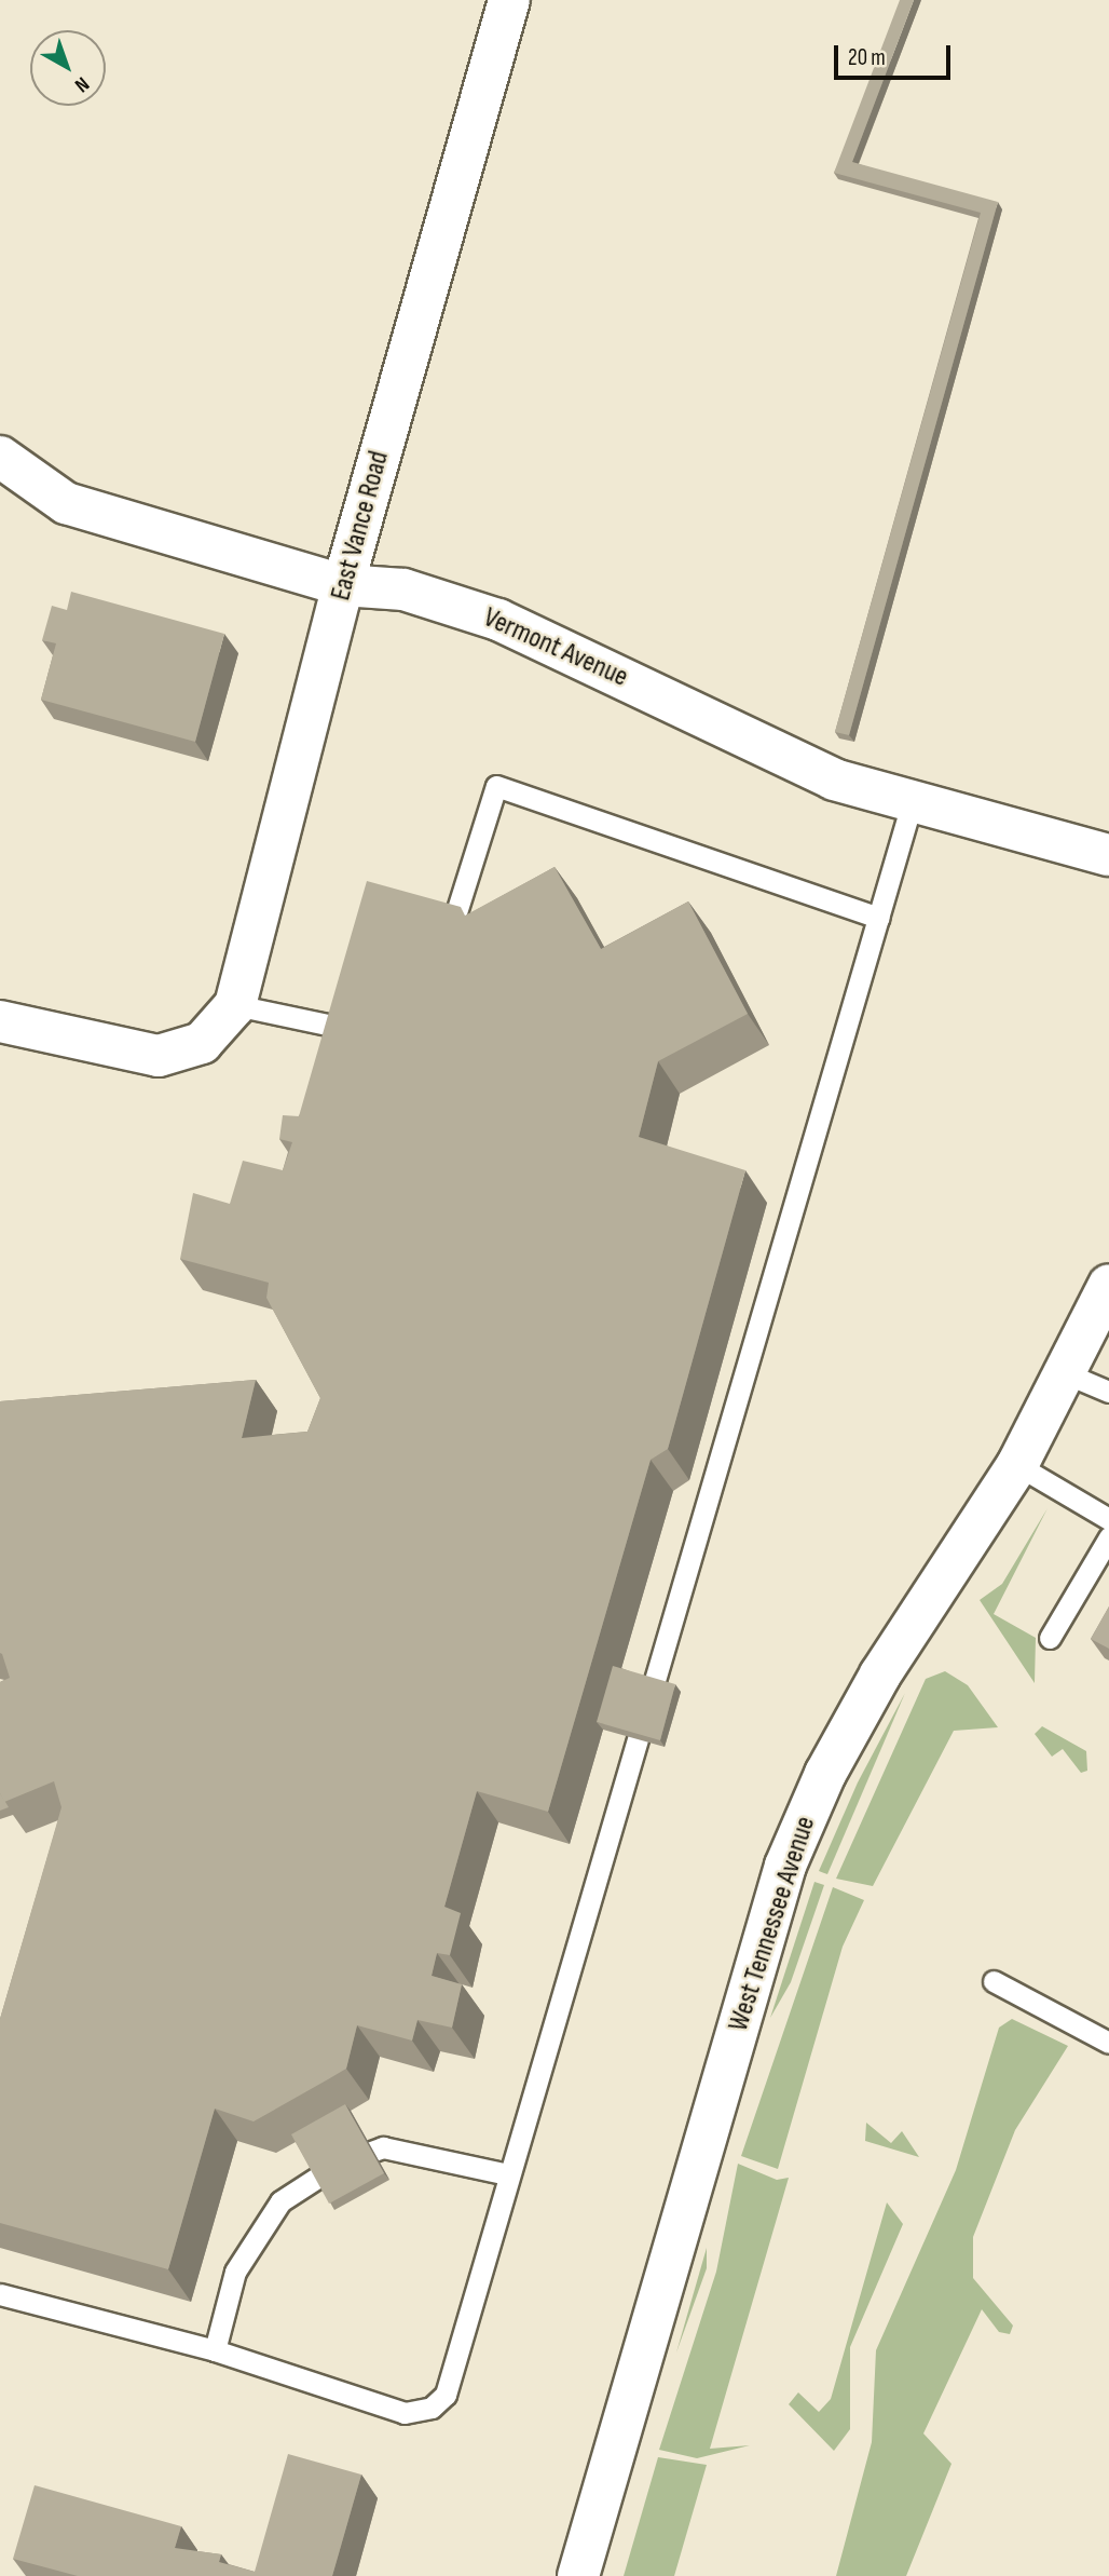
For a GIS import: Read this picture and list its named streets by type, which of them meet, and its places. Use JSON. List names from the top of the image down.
{
  "streets": {
    "street": ["East Vance Road", "Vermont Avenue", "West Tennessee Avenue"]
  },
  "crossings": [
    ["East Vance Road", "Vermont Avenue"]
  ],
  "scale_bar": "20 m",
  "north": "bottom right"
}
